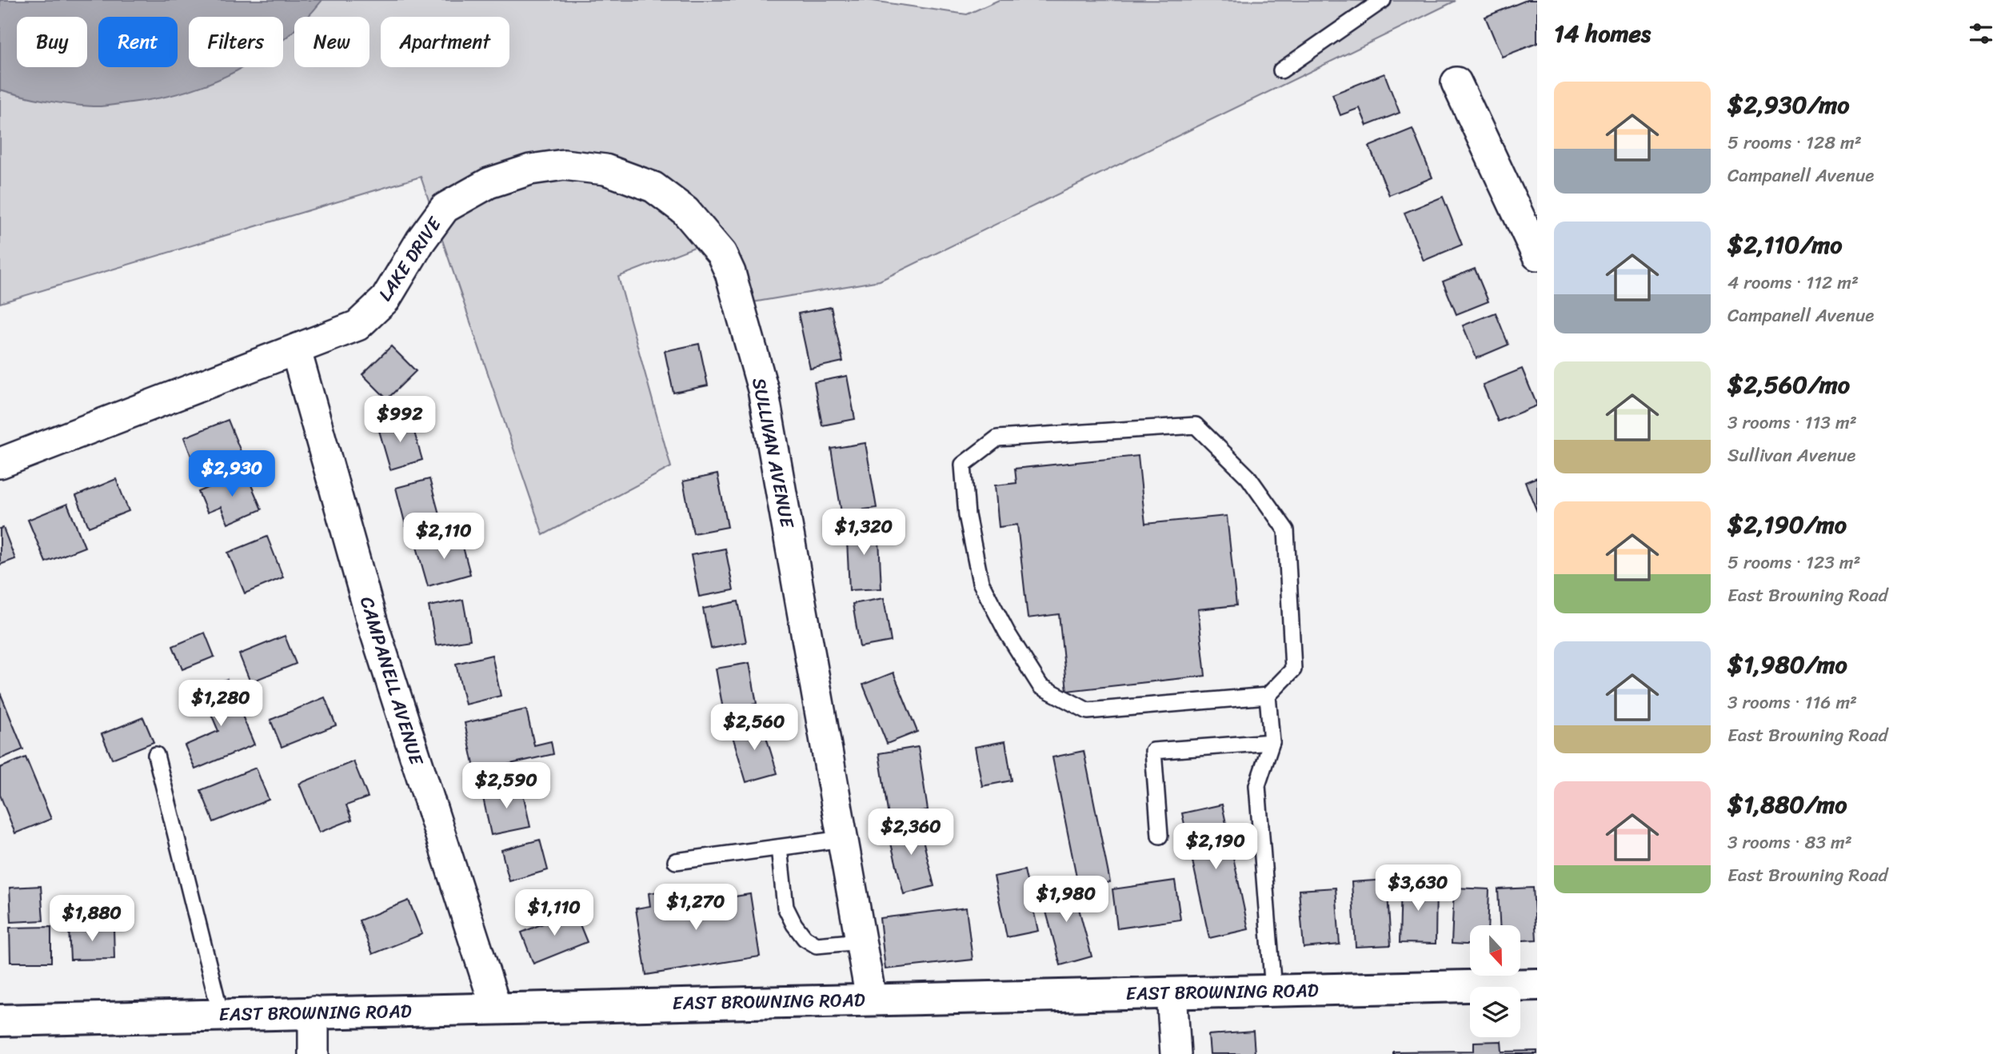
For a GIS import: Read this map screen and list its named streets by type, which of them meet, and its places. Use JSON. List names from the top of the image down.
{
  "streets": {
    "main road": ["EAST BROWNING ROAD"],
    "street": ["LAKE DRIVE", "SULLIVAN AVENUE", "CAMPANELL AVENUE"]
  },
  "crossings": [
    ["LAKE DRIVE", "SULLIVAN AVENUE"],
    ["LAKE DRIVE", "CAMPANELL AVENUE"],
    ["SULLIVAN AVENUE", "EAST BROWNING ROAD"],
    ["CAMPANELL AVENUE", "EAST BROWNING ROAD"]
  ],
  "north": "bottom",
  "page": {
    "heading": "14 homes",
    "chip": [
      "Buy",
      "Rent",
      "Filters",
      "New",
      "Apartment"
    ],
    "list": [
      {
        "name": "$2,930/mo",
        "note": "5 rooms · 128 m² · Campanell Avenue"
      },
      {
        "name": "$2,110/mo",
        "note": "4 rooms · 112 m² · Campanell Avenue"
      },
      {
        "name": "$2,560/mo",
        "note": "3 rooms · 113 m² · Sullivan Avenue"
      },
      {
        "name": "$2,190/mo",
        "note": "5 rooms · 123 m² · East Browning Road"
      },
      {
        "name": "$1,980/mo",
        "note": "3 rooms · 116 m² · East Browning Road"
      },
      {
        "name": "$1,880/mo",
        "note": "3 rooms · 83 m² · East Browning Road"
      }
    ],
    "price": [
      "$992",
      "$2,930",
      "$1,320",
      "$2,110",
      "$1,280",
      "$2,560",
      "$2,590",
      "$2,360",
      "$2,190",
      "$3,630",
      "$1,980",
      "$1,270",
      "$1,110",
      "$1,880"
    ]
  }
}
